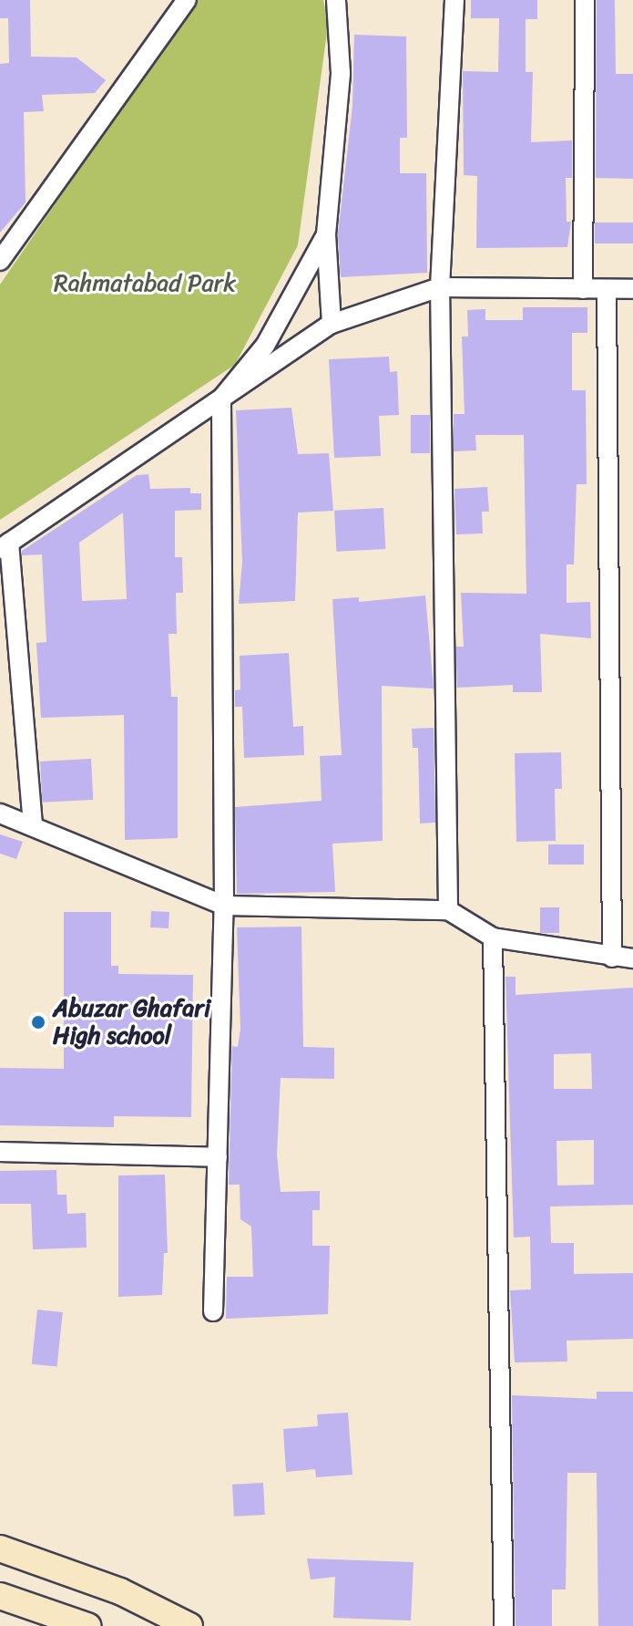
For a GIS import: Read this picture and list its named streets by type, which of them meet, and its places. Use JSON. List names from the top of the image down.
{
  "parks": ["Rahmatabad Park"],
  "places": ["Abuzar Ghafari High school"]
}
